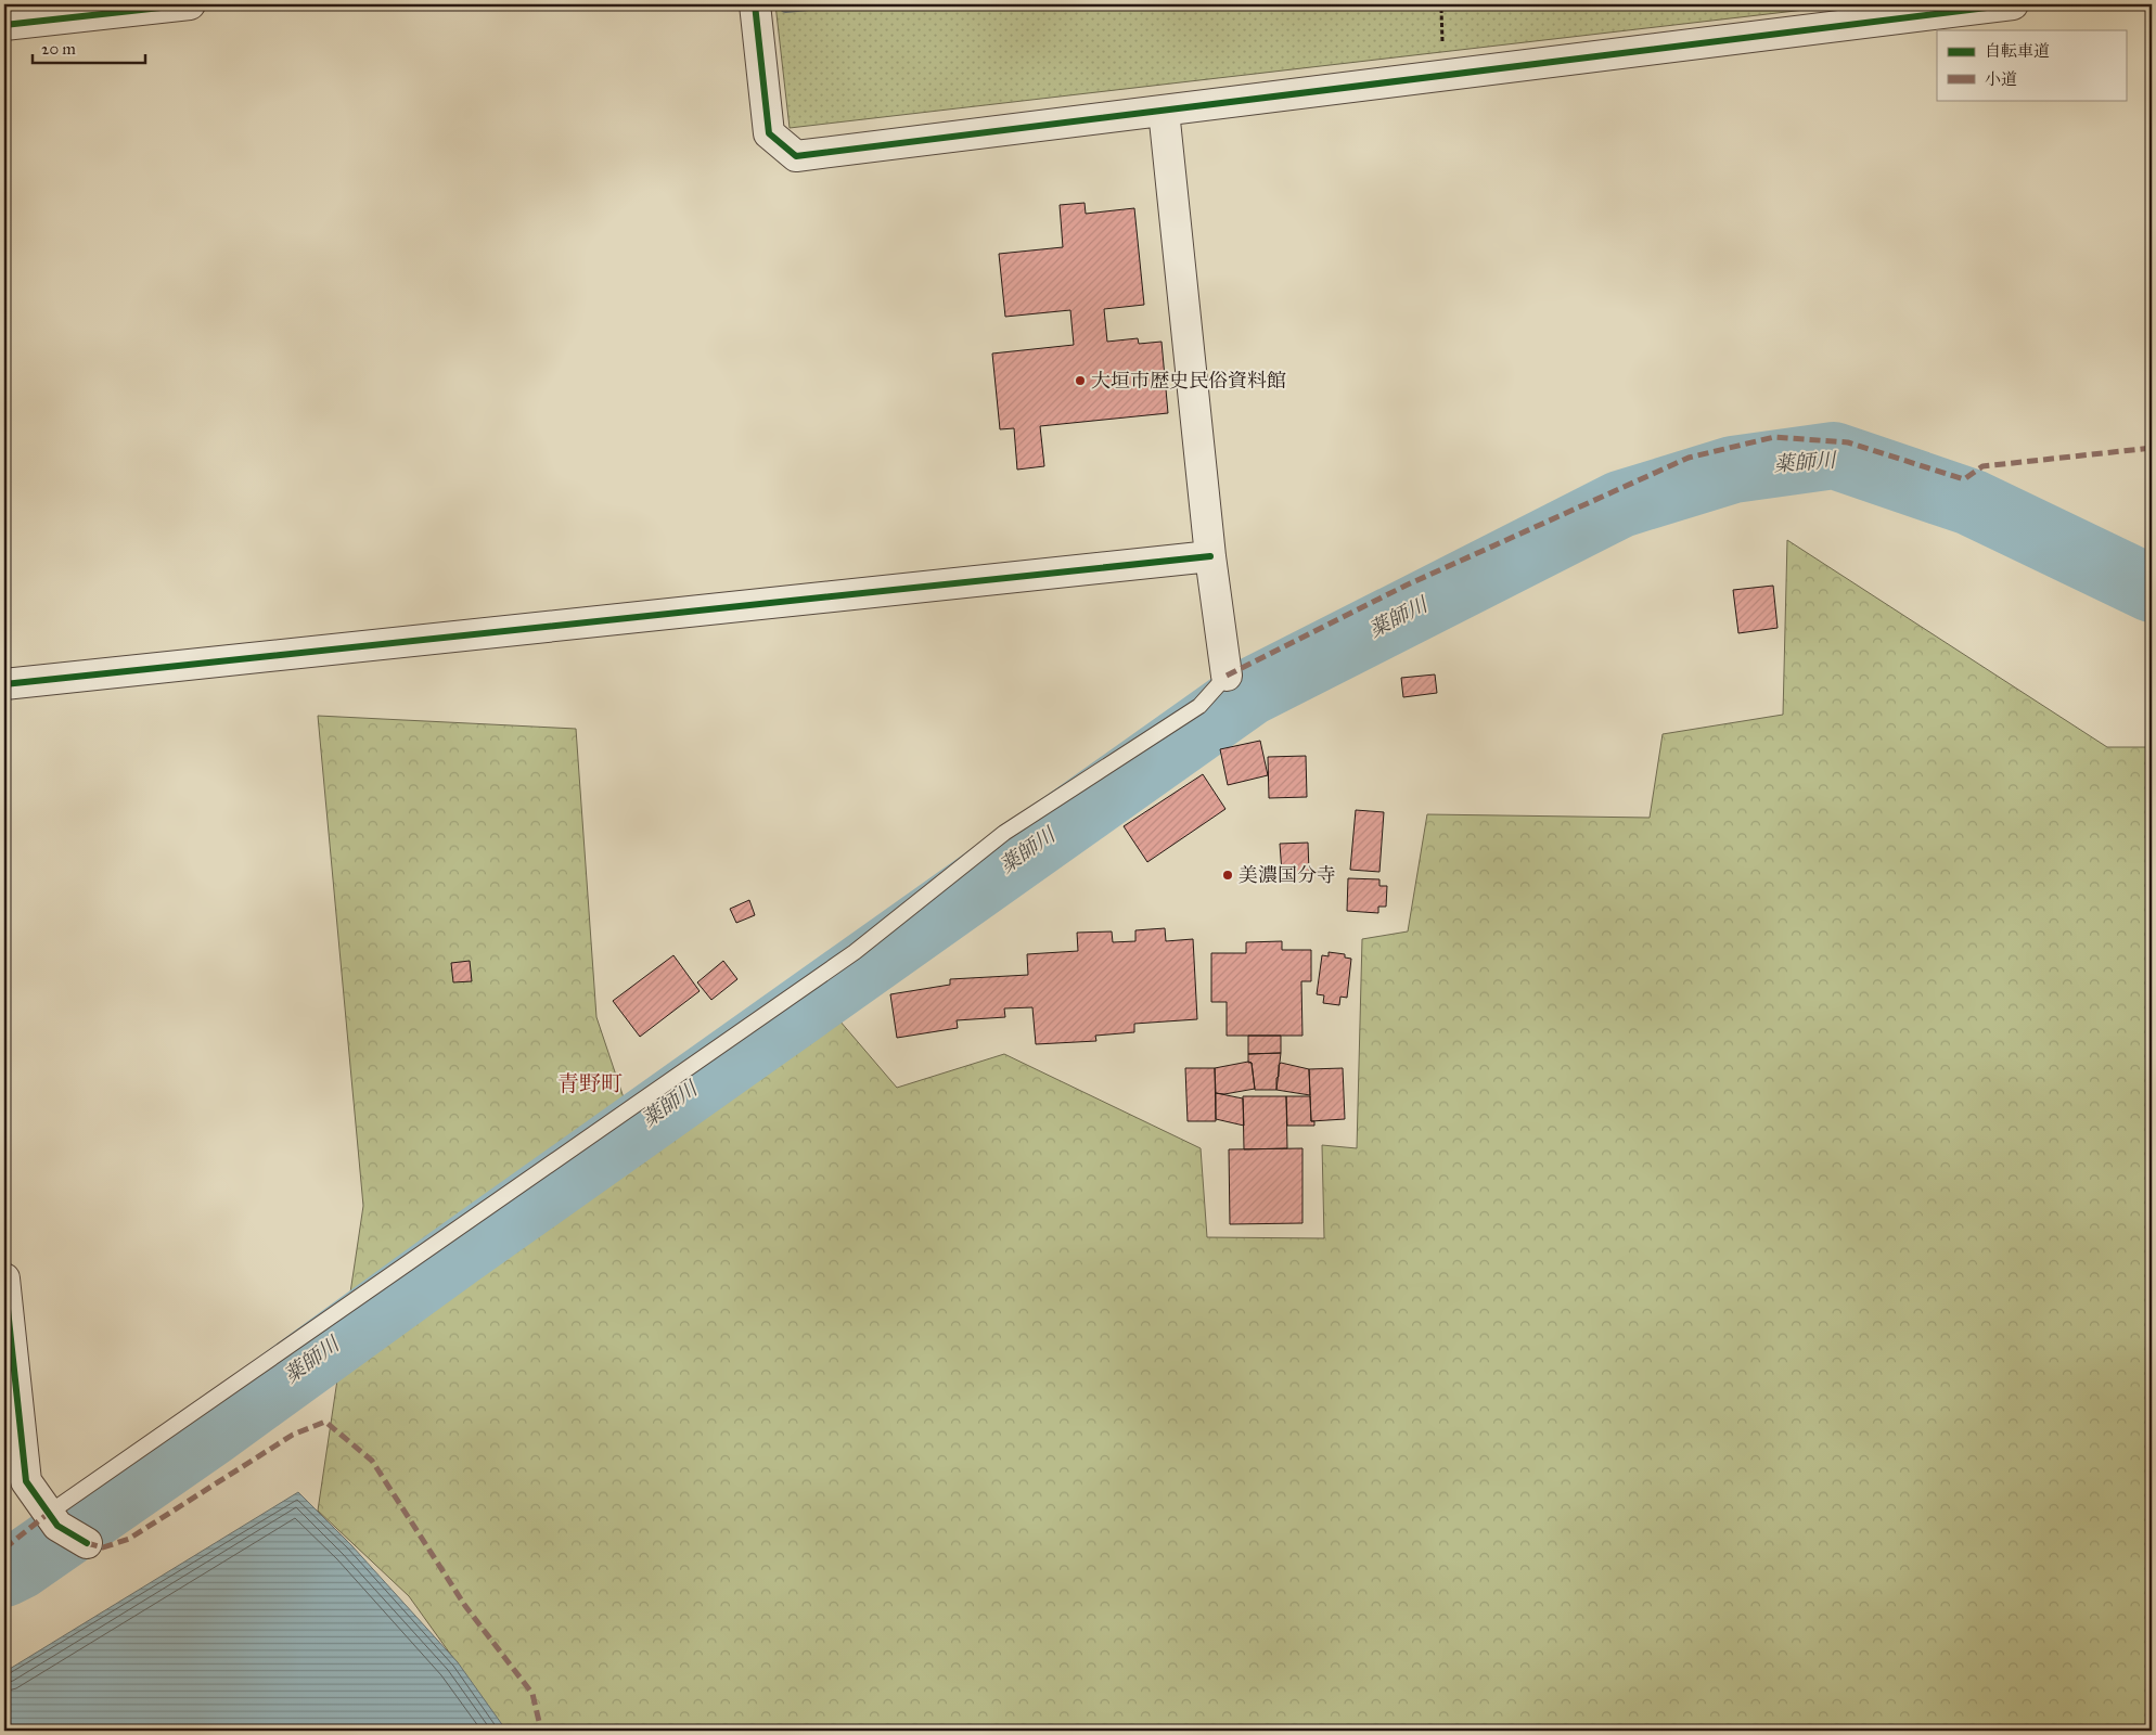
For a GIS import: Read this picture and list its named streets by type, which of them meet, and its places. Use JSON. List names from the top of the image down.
{
  "districts": ["青野町"],
  "water": ["薬師川"],
  "places": ["大垣市歴史民俗資料館", "美濃国分寺"],
  "legend": ["自転車道", "小道"],
  "scale_bar": "20 m"
}
